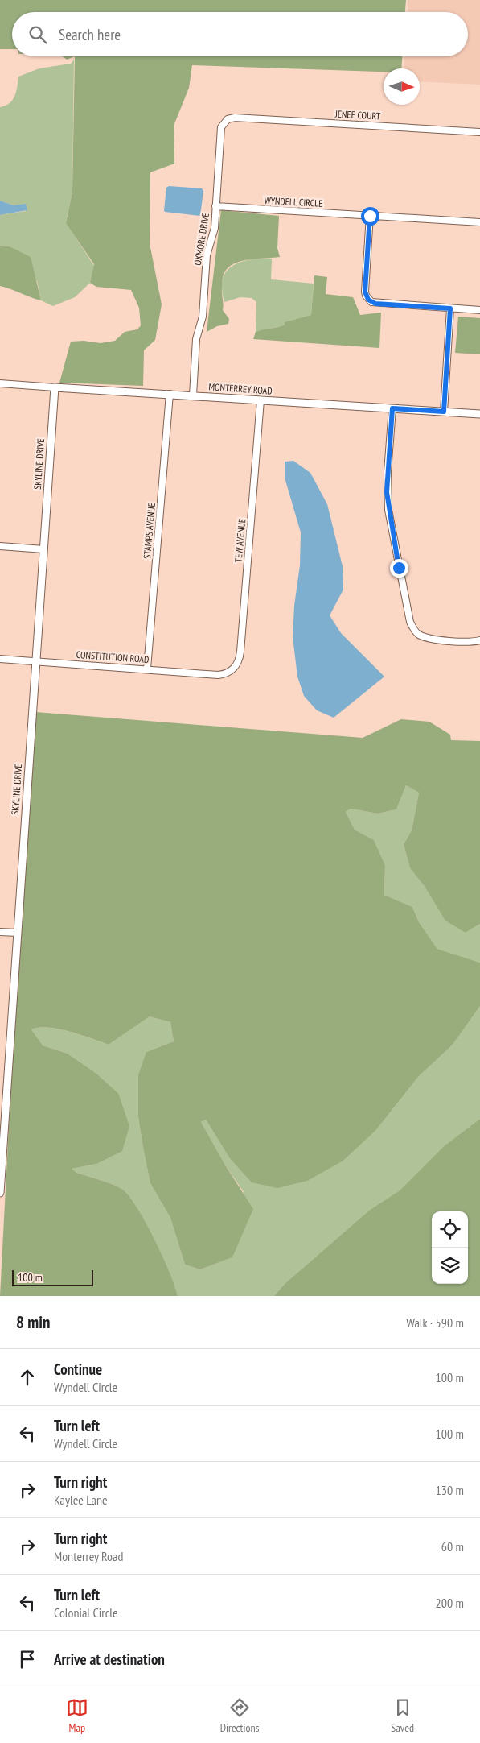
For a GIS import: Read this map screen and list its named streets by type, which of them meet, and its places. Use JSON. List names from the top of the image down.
{
  "streets": {
    "street": [
      "JENEE COURT",
      "WYNDELL CIRCLE",
      "OXMORE DRIVE",
      "MONTERREY ROAD",
      "SKYLINE DRIVE",
      "STAMPS AVENUE",
      "TEW AVENUE",
      "CONSTITUTION ROAD"
    ]
  },
  "crossings": [
    ["JENEE COURT", "OXMORE DRIVE"],
    ["WYNDELL CIRCLE", "OXMORE DRIVE"],
    ["OXMORE DRIVE", "MONTERREY ROAD"],
    ["MONTERREY ROAD", "SKYLINE DRIVE"],
    ["MONTERREY ROAD", "STAMPS AVENUE"],
    ["MONTERREY ROAD", "TEW AVENUE"],
    ["SKYLINE DRIVE", "CONSTITUTION ROAD"],
    ["STAMPS AVENUE", "CONSTITUTION ROAD"],
    ["TEW AVENUE", "CONSTITUTION ROAD"]
  ],
  "scale_bar": "100 m",
  "north": "right",
  "page": {
    "search": "Search here",
    "scale": "100 m",
    "heading": ["8 min", "Walk · 590 m"],
    "list": [
      ["Continue", "Wyndell Circle", "100 m"],
      ["Turn left", "Wyndell Circle", "100 m"],
      ["Turn right", "Kaylee Lane", "130 m"],
      ["Turn right", "Monterrey Road", "60 m"],
      ["Turn left", "Colonial Circle", "200 m"],
      "Arrive at destination"
    ],
    "nav": ["Map", "Directions", "Saved"]
  }
}
